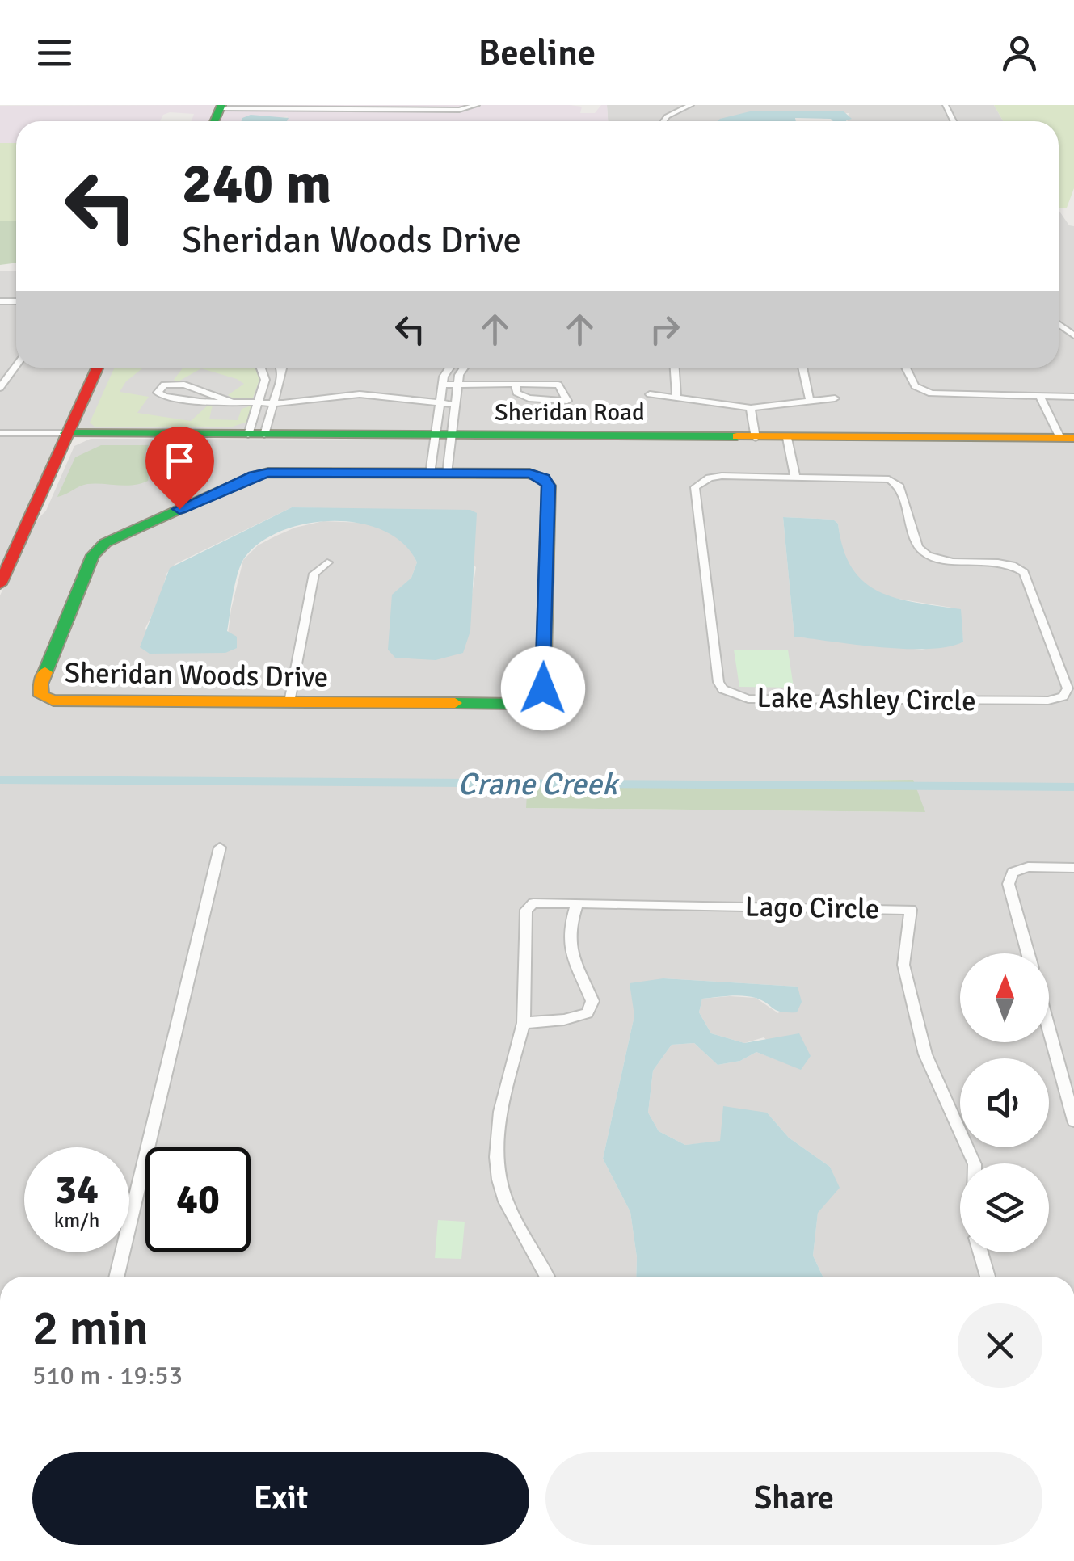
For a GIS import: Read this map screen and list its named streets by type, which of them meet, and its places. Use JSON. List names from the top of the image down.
{
  "streets": {
    "street": [
      "Sheridan Road",
      "Sheridan Woods Drive",
      "Lake Ashley Circle",
      "Lago Circle"
    ]
  },
  "water": ["Crane Creek"],
  "north": "top",
  "page": {
    "header": "Beeline",
    "turn": ["240 m", "Sheridan Woods Drive"],
    "speed": "34 km/h",
    "limit": "40",
    "heading": ["2 min", "510 m · 19:53"],
    "buttons": ["Exit", "Share"]
  }
}
